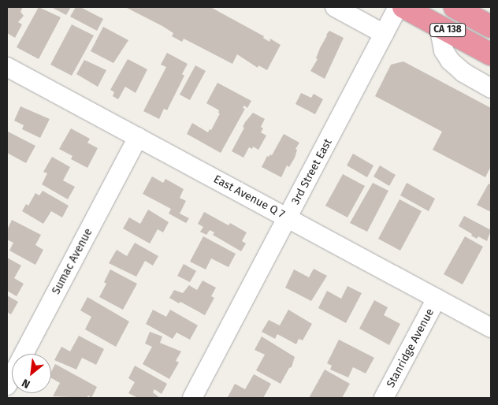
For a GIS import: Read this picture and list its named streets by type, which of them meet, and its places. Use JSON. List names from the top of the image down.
{
  "streets": {
    "highway": ["CA 138"],
    "street": [
      "3rd Street East",
      "East Avenue Q 7",
      "Sumac Avenue",
      "Stanridge Avenue"
    ]
  },
  "crossings": [
    ["3rd Street East", "East Avenue Q 7"],
    ["East Avenue Q 7", "Sumac Avenue"],
    ["East Avenue Q 7", "Stanridge Avenue"]
  ],
  "north": "bottom left"
}
